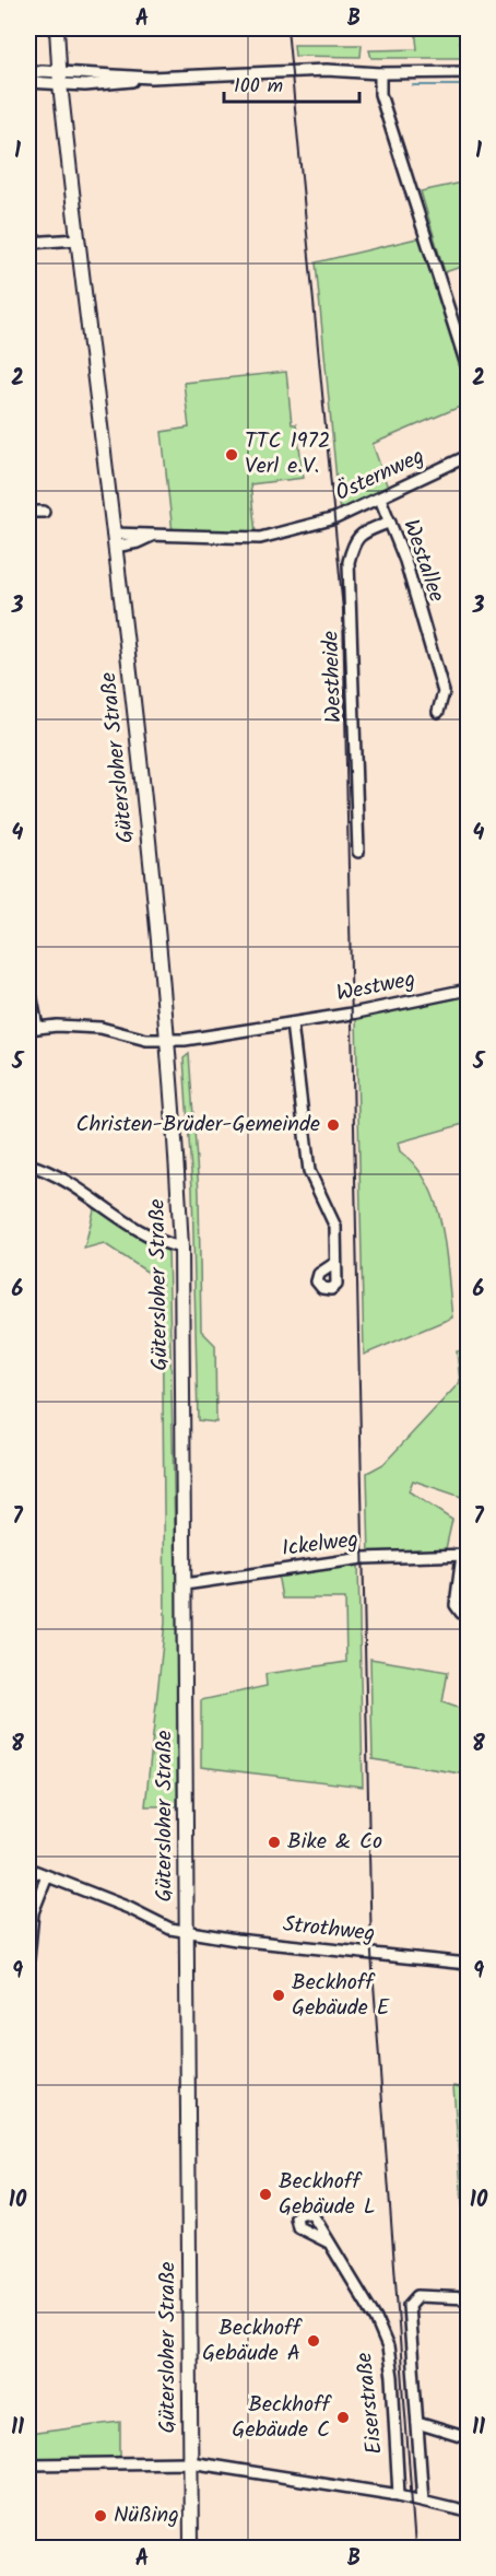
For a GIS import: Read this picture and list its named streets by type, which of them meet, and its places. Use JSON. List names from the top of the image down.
{
  "streets": {
    "main road": ["Gütersloher Straße"],
    "street": [
      "Östernweg",
      "Westallee",
      "Westheide",
      "Westweg",
      "Ickelweg",
      "Strothweg",
      "Eiserstraße"
    ]
  },
  "crossings": [
    ["Östernweg", "Westallee"],
    ["Östernweg", "Gütersloher Straße"],
    ["Westallee", "Westheide"],
    ["Gütersloher Straße", "Westweg"],
    ["Gütersloher Straße", "Ickelweg"],
    ["Gütersloher Straße", "Strothweg"]
  ],
  "places": [
    "TTC 1972 Verl e.V.",
    "Christen-Brüder-Gemeinde",
    "Bike & Co",
    "Beckhoff Gebäude E",
    "Beckhoff Gebäude L",
    "Beckhoff Gebäude A",
    "Beckhoff Gebäude C",
    "Nüßing"
  ],
  "scale_bar": "100 m",
  "grid": {
    "columns": ["A", "B"],
    "rows": [
      "1",
      "2",
      "3",
      "4",
      "5",
      "6",
      "7",
      "8",
      "9",
      "10",
      "11"
    ]
  }
}
